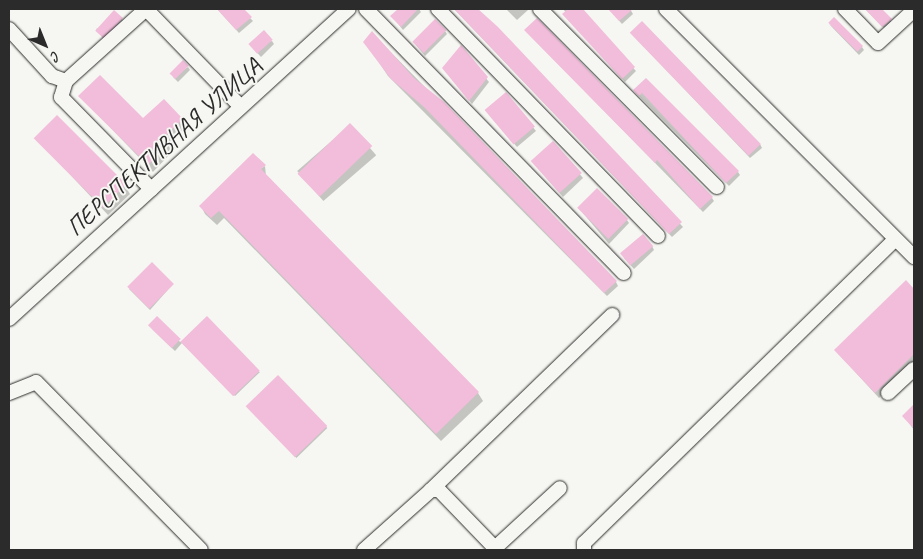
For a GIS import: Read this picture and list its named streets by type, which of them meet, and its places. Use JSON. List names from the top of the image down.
{
  "streets": {
    "street": ["ПЕРСПЕКТИВНАЯ УЛИЦА"]
  },
  "north": "bottom right"
}
